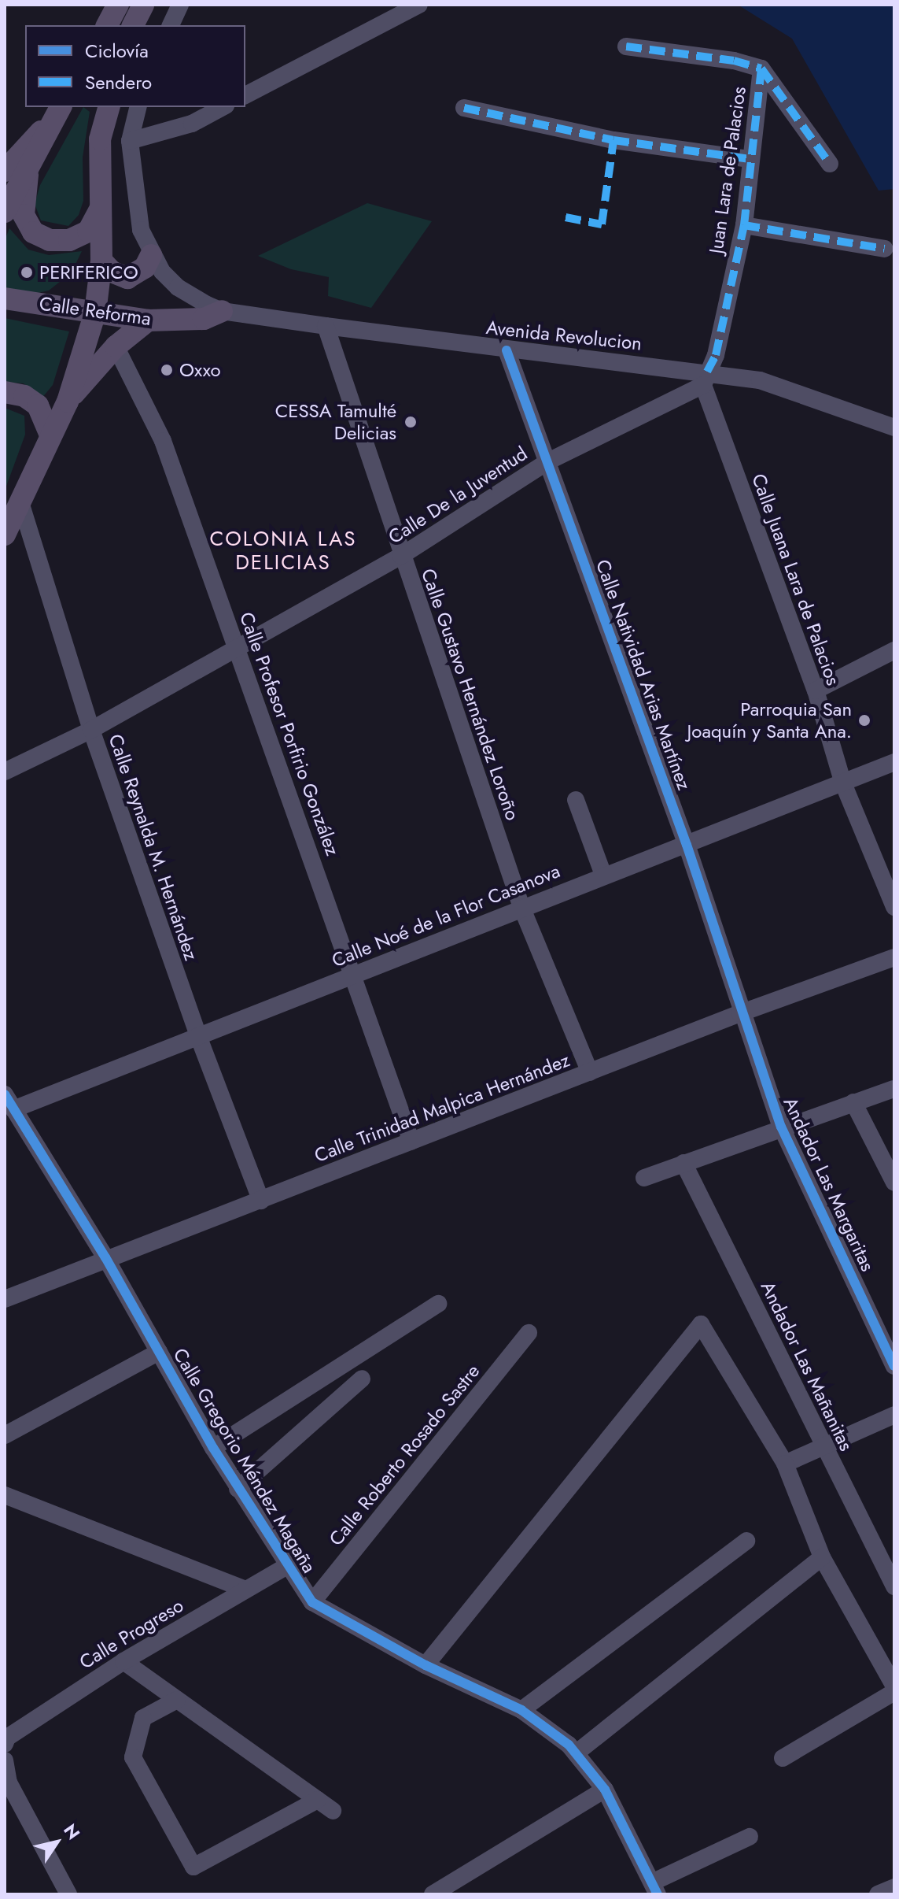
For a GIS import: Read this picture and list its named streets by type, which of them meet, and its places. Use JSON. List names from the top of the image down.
{
  "streets": {
    "main road": ["Calle Reforma"],
    "street": [
      "Juan Lara de Palacios",
      "Avenida Revolucion",
      "Calle De la Juventud",
      "Calle Juana Lara de Palacios",
      "Calle Natividad Arias Martínez",
      "Calle Gustavo Hernández Loroño",
      "Calle Profesor Porfirio González",
      "Calle Reynalda M. Hernández",
      "Calle Noé de la Flor Casanova",
      "Calle Trinidad Malpica Hernández",
      "Andador Las Margaritas",
      "Andador Las Mañanitas",
      "Calle Roberto Rosado Sastre",
      "Calle Gregorio Méndez Magaña",
      "Calle Progreso"
    ]
  },
  "crossings": [
    ["Juan Lara de Palacios", "Avenida Revolucion"],
    ["Juan Lara de Palacios", "Calle De la Juventud"],
    ["Juan Lara de Palacios", "Calle Juana Lara de Palacios"],
    ["Calle Reforma", "Avenida Revolucion"],
    ["Avenida Revolucion", "Calle De la Juventud"],
    ["Avenida Revolucion", "Calle Juana Lara de Palacios"],
    ["Avenida Revolucion", "Calle Natividad Arias Martínez"],
    ["Avenida Revolucion", "Calle Gustavo Hernández Loroño"],
    ["Calle De la Juventud", "Calle Juana Lara de Palacios"],
    ["Calle De la Juventud", "Calle Natividad Arias Martínez"],
    ["Calle De la Juventud", "Calle Gustavo Hernández Loroño"],
    ["Calle De la Juventud", "Calle Profesor Porfirio González"],
    ["Calle De la Juventud", "Calle Reynalda M. Hernández"],
    ["Calle Juana Lara de Palacios", "Calle Noé de la Flor Casanova"],
    ["Calle Natividad Arias Martínez", "Calle Noé de la Flor Casanova"],
    ["Calle Natividad Arias Martínez", "Calle Trinidad Malpica Hernández"],
    ["Calle Natividad Arias Martínez", "Andador Las Margaritas"],
    ["Calle Gustavo Hernández Loroño", "Calle Noé de la Flor Casanova"],
    ["Calle Gustavo Hernández Loroño", "Calle Trinidad Malpica Hernández"],
    ["Calle Profesor Porfirio González", "Calle Noé de la Flor Casanova"],
    ["Calle Profesor Porfirio González", "Calle Trinidad Malpica Hernández"],
    ["Calle Reynalda M. Hernández", "Calle Noé de la Flor Casanova"],
    ["Calle Reynalda M. Hernández", "Calle Trinidad Malpica Hernández"],
    ["Calle Noé de la Flor Casanova", "Calle Gregorio Méndez Magaña"],
    ["Calle Trinidad Malpica Hernández", "Andador Las Margaritas"],
    ["Calle Trinidad Malpica Hernández", "Calle Gregorio Méndez Magaña"],
    ["Calle Roberto Rosado Sastre", "Calle Gregorio Méndez Magaña"],
    ["Calle Gregorio Méndez Magaña", "Calle Progreso"]
  ],
  "districts": ["COLONIA LAS DELICIAS"],
  "places": [
    "PERIFERICO",
    "Oxxo",
    "CESSA Tamulté Delicias",
    "Parroquia San Joaquín y Santa Ana."
  ],
  "legend": ["Ciclovía", "Sendero"],
  "north": "top right"
}
